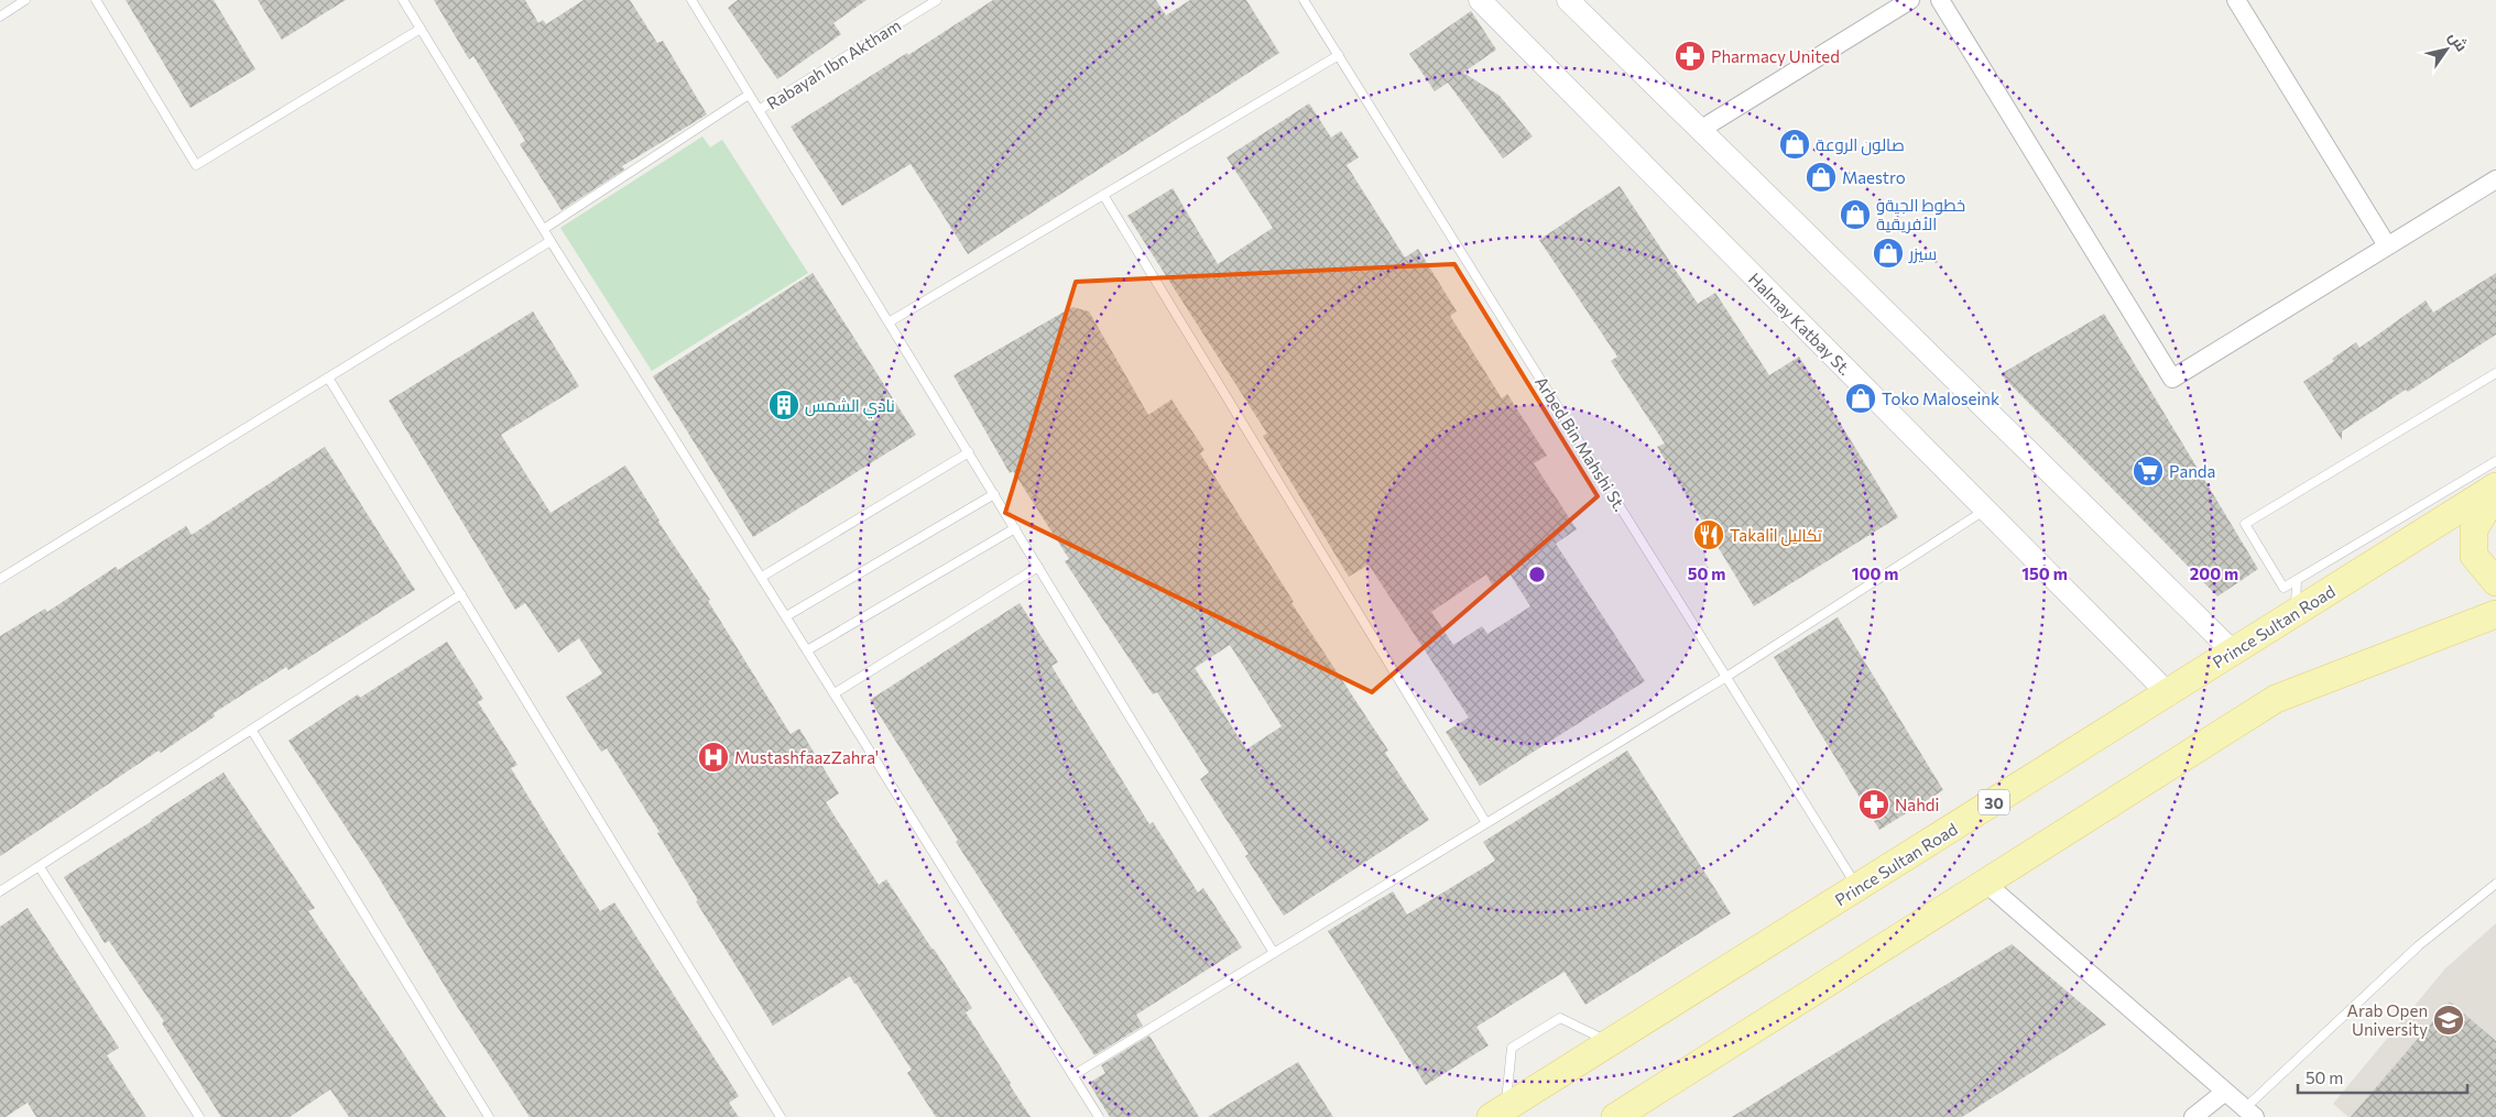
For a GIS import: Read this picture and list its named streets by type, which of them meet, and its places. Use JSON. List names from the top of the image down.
{
  "streets": {
    "main road": ["Prince Sultan Road", "30"],
    "street": ["Halmay Katbay St."],
    "lane": ["Rabayah Ibn Aktham", "Arbed Bin Mahshi St."]
  },
  "crossings": [
    ["Halmay Katbay St.", "Prince Sultan Road"],
    ["Arbed Bin Mahshi St.", "Prince Sultan Road"]
  ],
  "places": {
    "pharmacy": ["Pharmacy United", "Nahdi"],
    "shop": [
      "صالون الروعة",
      "Maestro",
      "خطوط الجيةو الأفريقية",
      "سيزر",
      "Toko Maloseink"
    ],
    "building": ["نادي الشمس"],
    "supermarket": ["Panda"],
    "restaurant": ["Takalil تكاليل"],
    "hospital": ["MustashfaazZahra'"],
    "school or university": ["Arab Open University"]
  },
  "scale_bar": "50 m",
  "north": "top right",
  "rings": [
    "50 m",
    "100 m",
    "150 m",
    "200 m"
  ]
}
